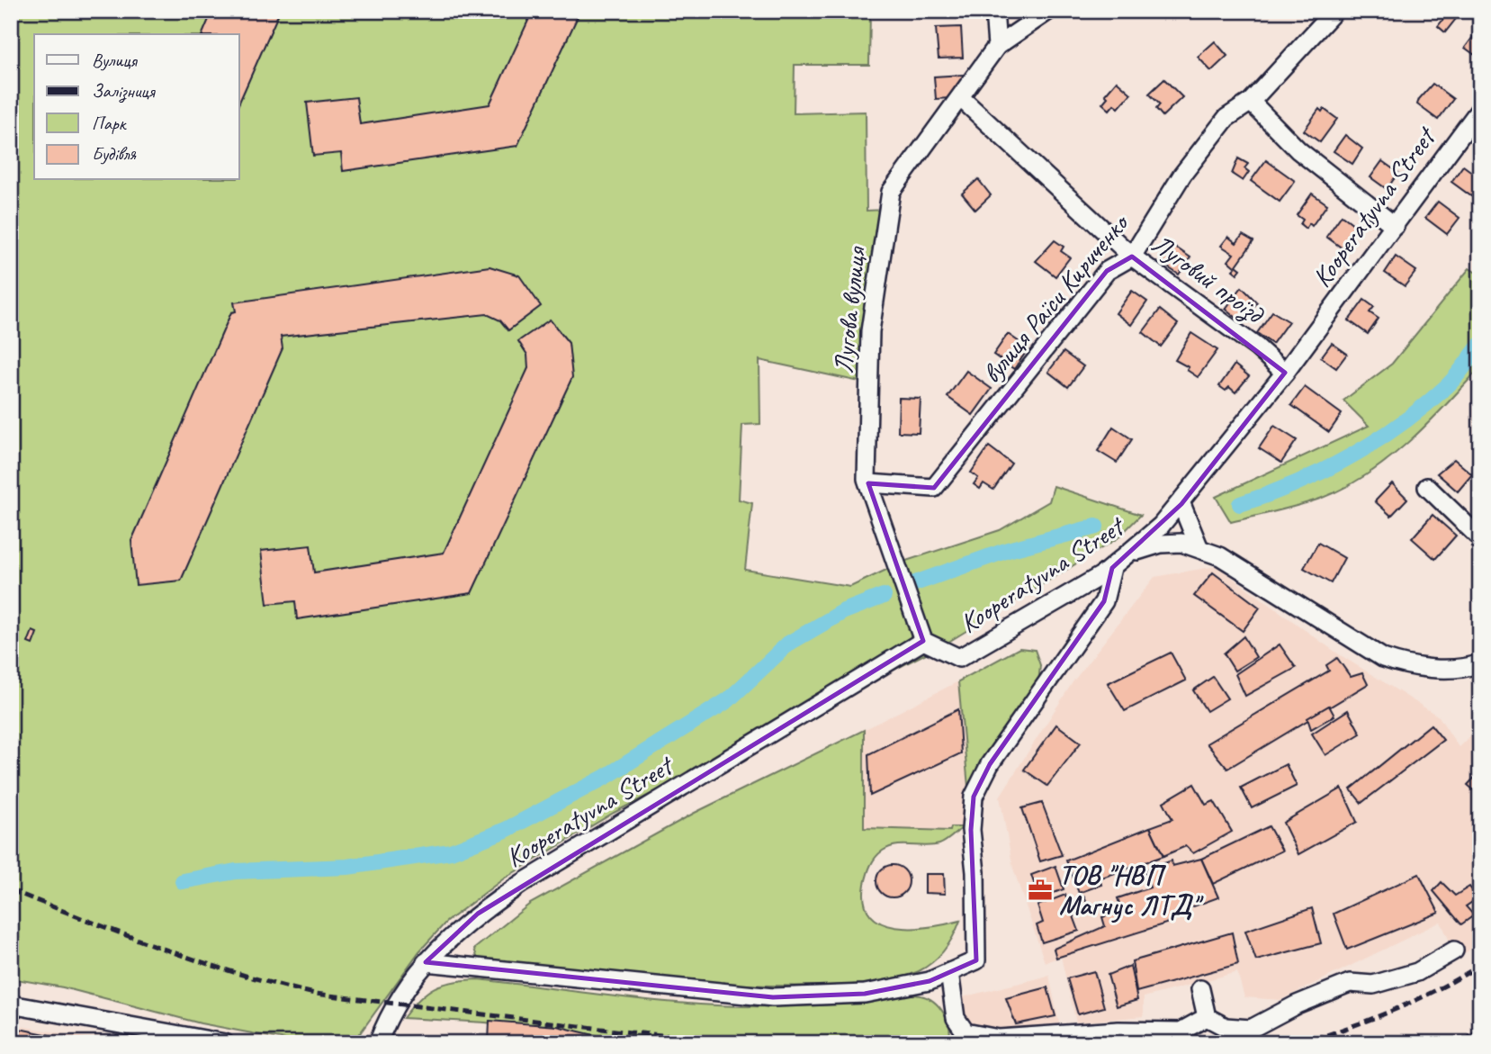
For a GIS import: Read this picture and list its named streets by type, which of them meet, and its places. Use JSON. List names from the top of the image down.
{
  "streets": {
    "street": [
      "Kooperatyvna Street",
      "Луговий проїзд",
      "вулиця Раїси Кириченко",
      "Лугова вулиця"
    ]
  },
  "crossings": [
    ["Kooperatyvna Street", "Луговий проїзд"],
    ["Kooperatyvna Street", "Лугова вулиця"],
    ["Луговий проїзд", "вулиця Раїси Кириченко"],
    ["Луговий проїзд", "Лугова вулиця"],
    ["вулиця Раїси Кириченко", "Лугова вулиця"]
  ],
  "places": {
    "office": ["ТОВ \"НВП Магнус ЛТД\""]
  },
  "legend": [
    "Вулиця",
    "Залізниця",
    "Парк",
    "Будівля"
  ]
}
